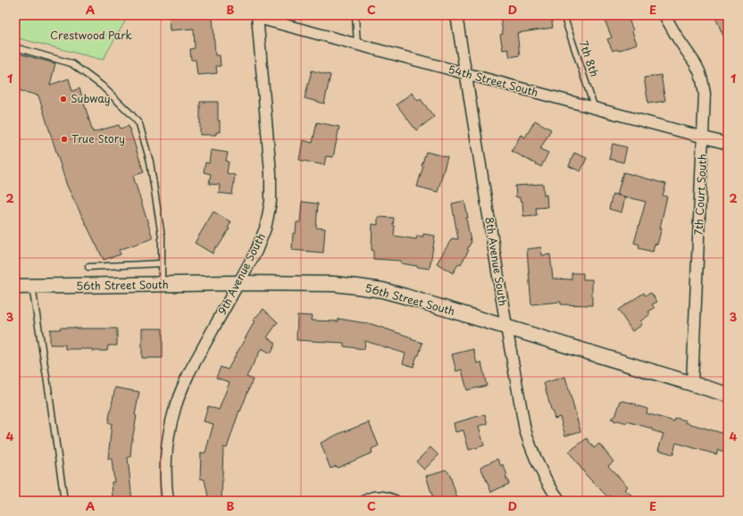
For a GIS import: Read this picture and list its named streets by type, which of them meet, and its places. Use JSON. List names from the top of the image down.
{
  "streets": {
    "street": [
      "54th Street South",
      "7th Court South",
      "8th Avenue South",
      "9th Avenue South",
      "56th Street South"
    ],
    "lane": ["7th 8th"]
  },
  "crossings": [
    ["7th 8th", "54th Street South"],
    ["54th Street South", "7th Court South"],
    ["54th Street South", "8th Avenue South"],
    ["54th Street South", "9th Avenue South"],
    ["7th Court South", "56th Street South"],
    ["8th Avenue South", "56th Street South"],
    ["9th Avenue South", "56th Street South"]
  ],
  "parks": ["Crestwood Park"],
  "places": ["Subway", "True Story"],
  "grid": {
    "columns": [
      "A",
      "B",
      "C",
      "D",
      "E"
    ],
    "rows": [
      "1",
      "2",
      "3",
      "4"
    ]
  }
}
